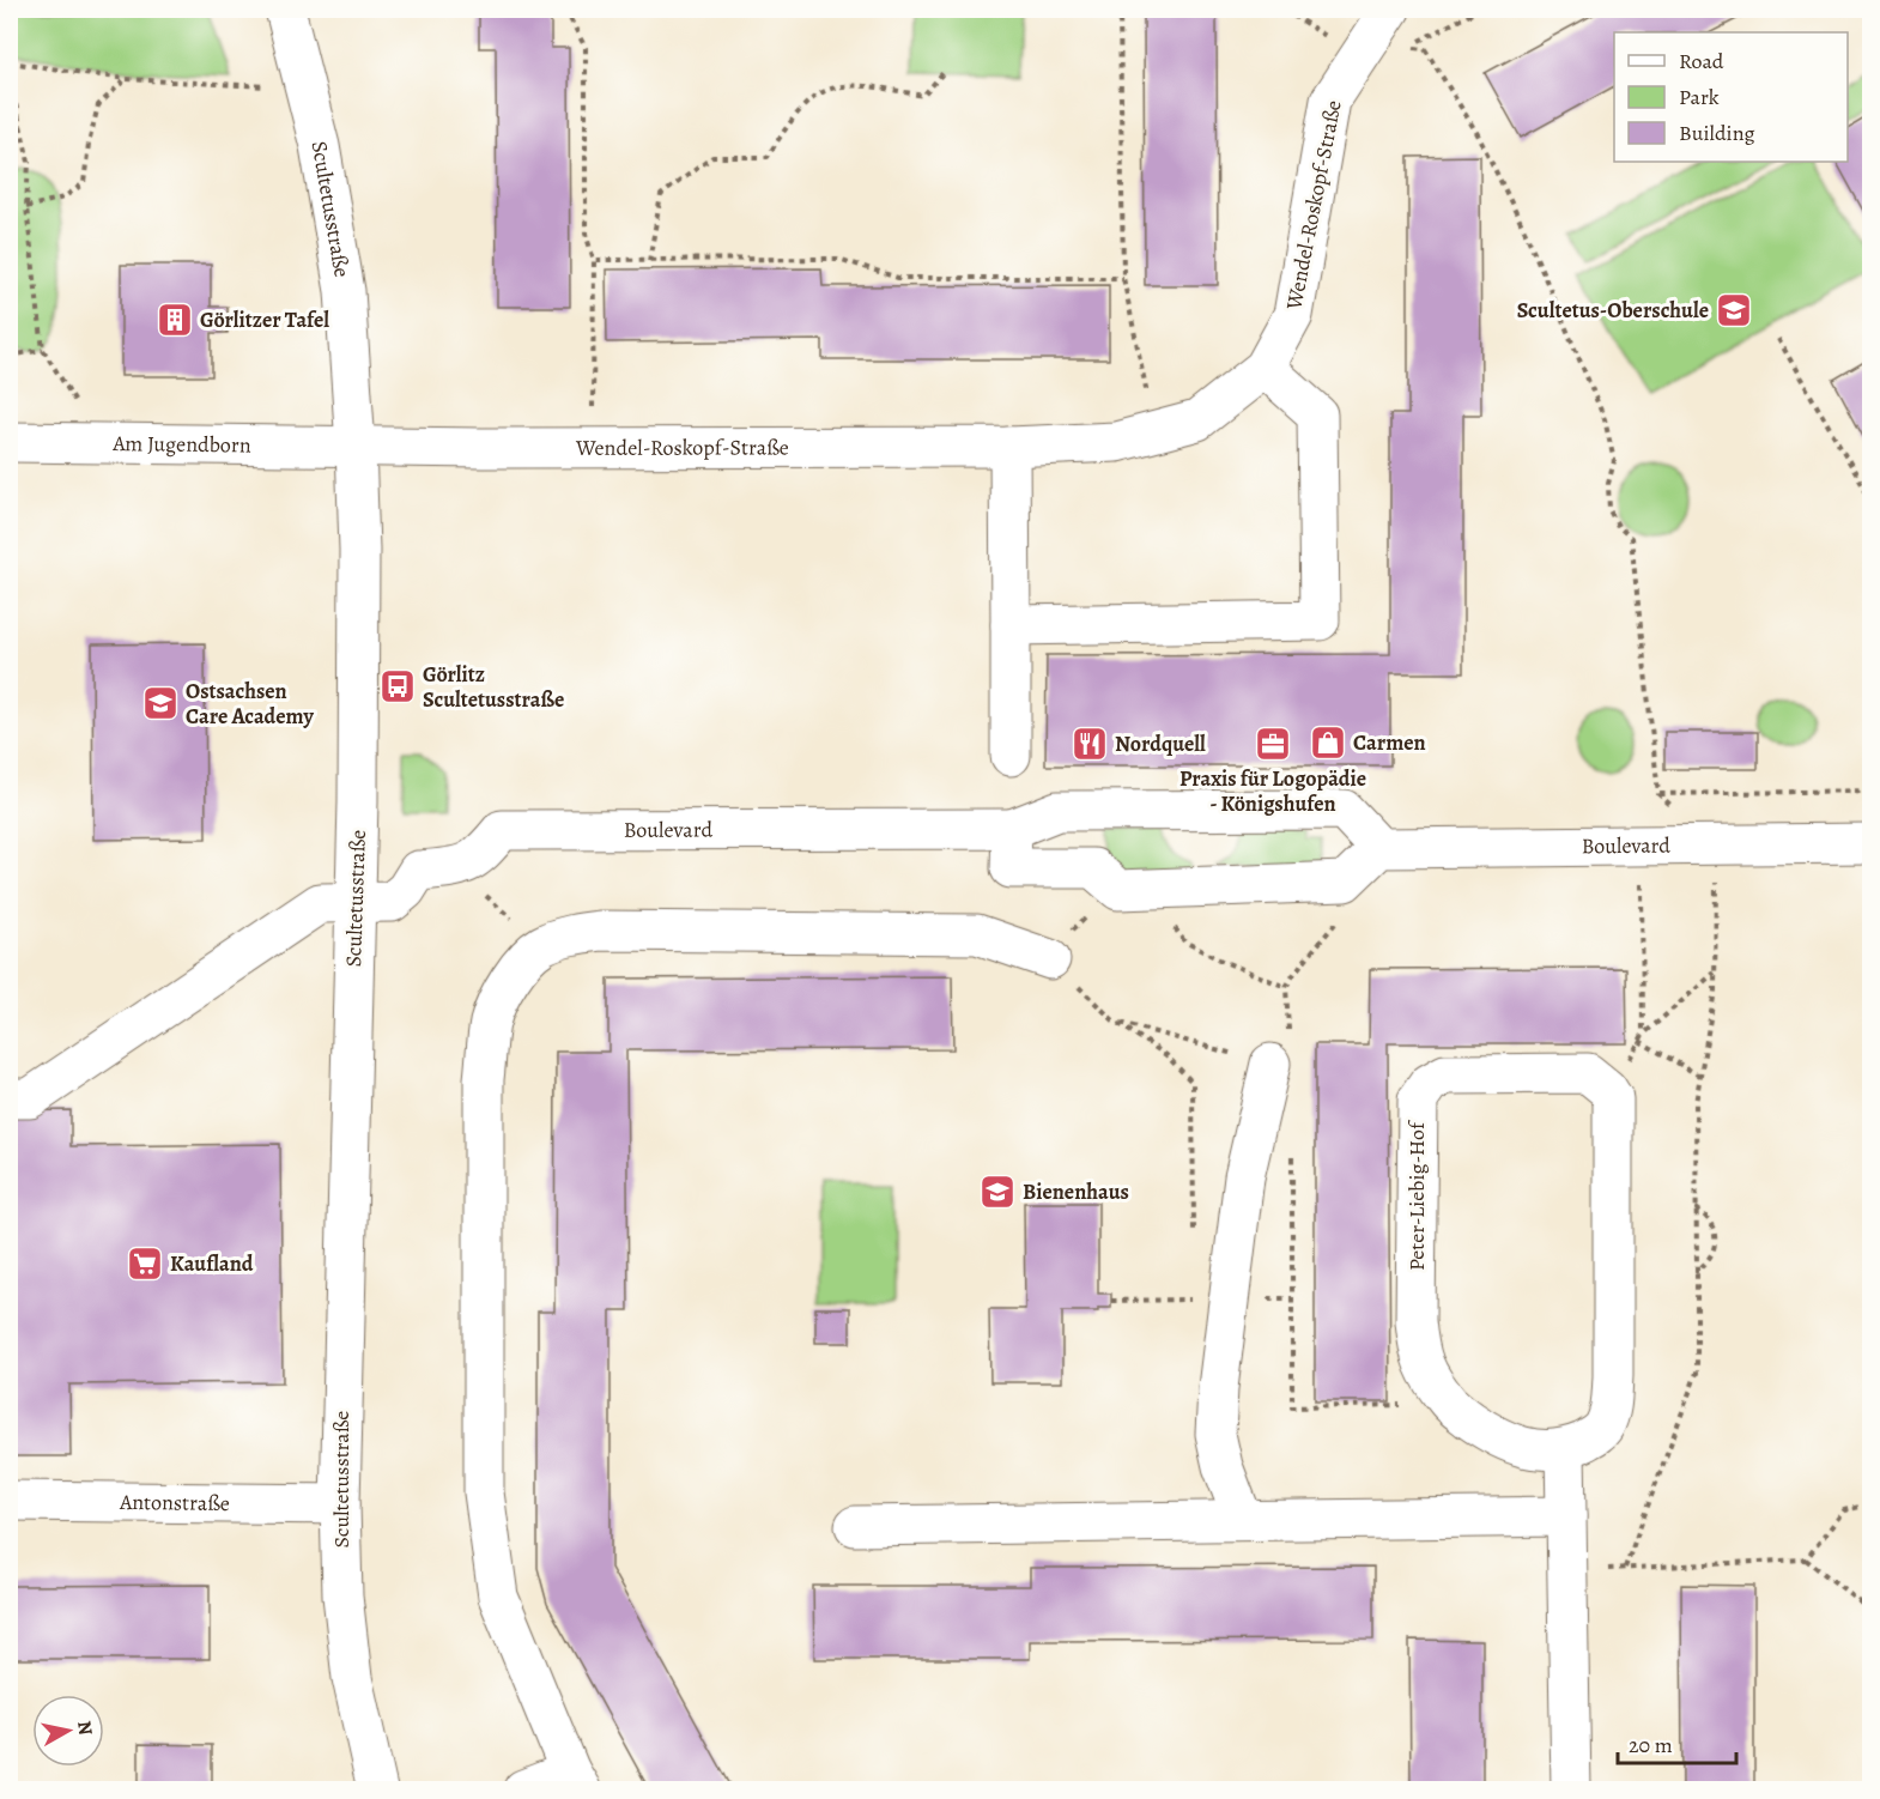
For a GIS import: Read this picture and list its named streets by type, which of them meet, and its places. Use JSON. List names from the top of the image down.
{
  "streets": {
    "street": [
      "Wendel-Roskopf-Straße",
      "Scultetusstraße",
      "Am Jugendborn",
      "Boulevard",
      "Peter-Liebig-Hof",
      "Antonstraße"
    ]
  },
  "crossings": [
    ["Wendel-Roskopf-Straße", "Scultetusstraße"],
    ["Wendel-Roskopf-Straße", "Am Jugendborn"],
    ["Scultetusstraße", "Am Jugendborn"],
    ["Scultetusstraße", "Boulevard"],
    ["Scultetusstraße", "Antonstraße"]
  ],
  "places": {
    "school or university": ["Scultetus-Oberschule", "Ostsachsen Care Academy", "Bienenhaus"],
    "building": ["Görlitzer Tafel"],
    "bus stop": ["Görlitz Scultetusstraße"],
    "shop": ["Carmen"],
    "restaurant": ["Nordquell"],
    "office": ["Praxis für Logopädie - Königshufen"],
    "supermarket": ["Kaufland"]
  },
  "legend": ["Road", "Park", "Building"],
  "scale_bar": "20 m",
  "north": "right"
}
